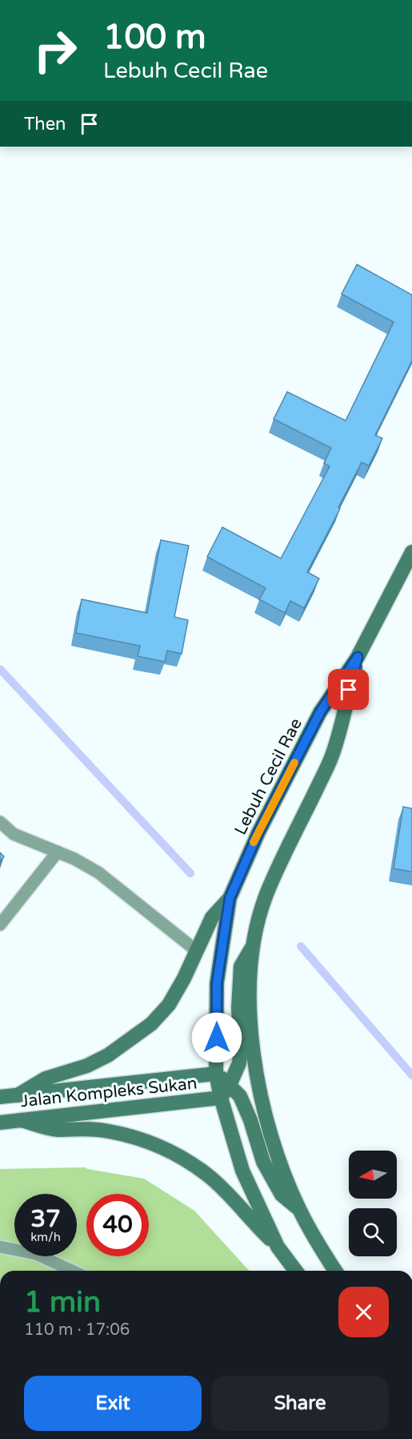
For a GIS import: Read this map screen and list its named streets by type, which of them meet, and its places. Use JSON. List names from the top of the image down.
{
  "streets": {
    "street": ["Lebuh Cecil Rae", "Jalan Kompleks Sukan"]
  },
  "crossings": [
    ["Lebuh Cecil Rae", "Jalan Kompleks Sukan"]
  ],
  "north": "left",
  "page": {
    "turn": ["100 m", "Lebuh Cecil Rae"],
    "then": "Then",
    "speed": "37 km/h",
    "limit": "40",
    "heading": ["1 min", "110 m · 17:06"],
    "buttons": ["Exit", "Share"]
  }
}
